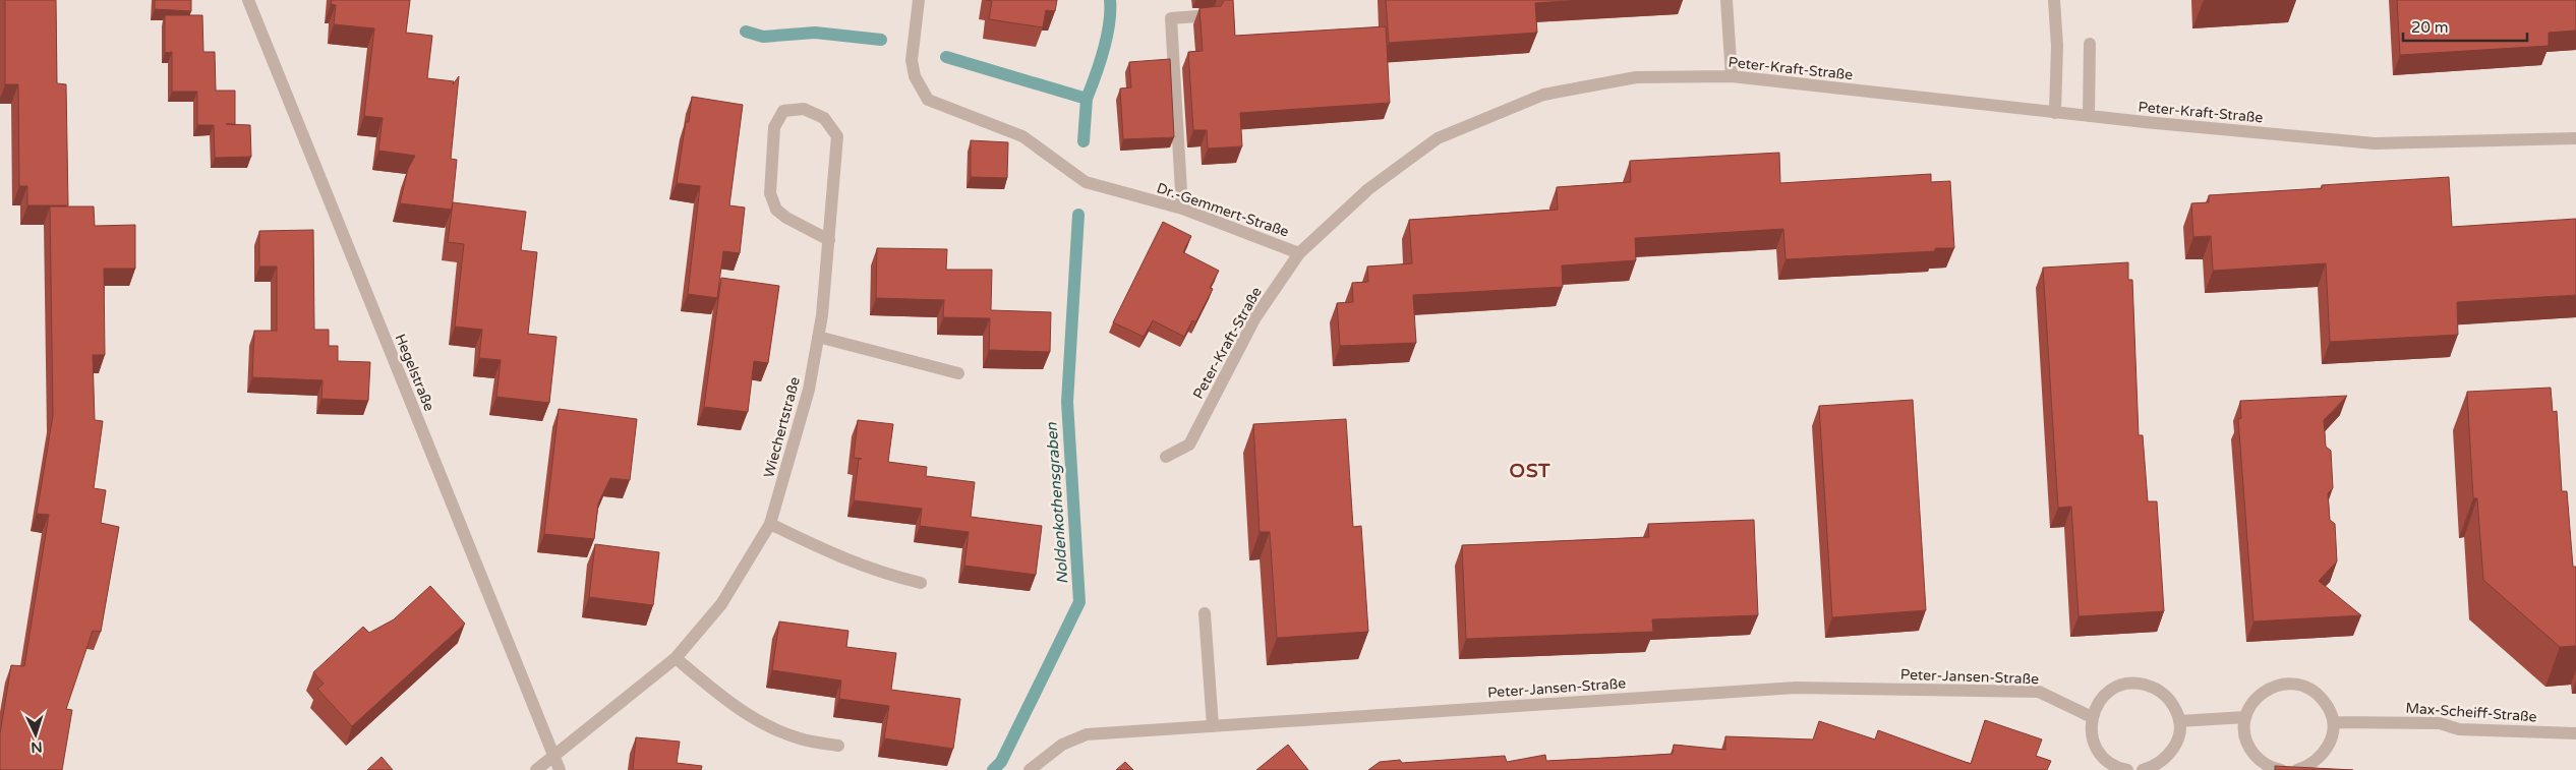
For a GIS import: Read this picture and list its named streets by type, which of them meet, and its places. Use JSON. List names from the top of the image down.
{
  "streets": {
    "street": [
      "Peter-Kraft-Straße",
      "Dr.-Gemmert-Straße",
      "Hegelstraße",
      "Wiechertstraße",
      "Peter-Jansen-Straße",
      "Max-Scheiff-Straße"
    ]
  },
  "crossings": [
    ["Peter-Kraft-Straße", "Dr.-Gemmert-Straße"],
    ["Hegelstraße", "Wiechertstraße"]
  ],
  "districts": ["OST"],
  "water": ["Noldenkothensgraben"],
  "scale_bar": "20 m",
  "north": "bottom"
}
